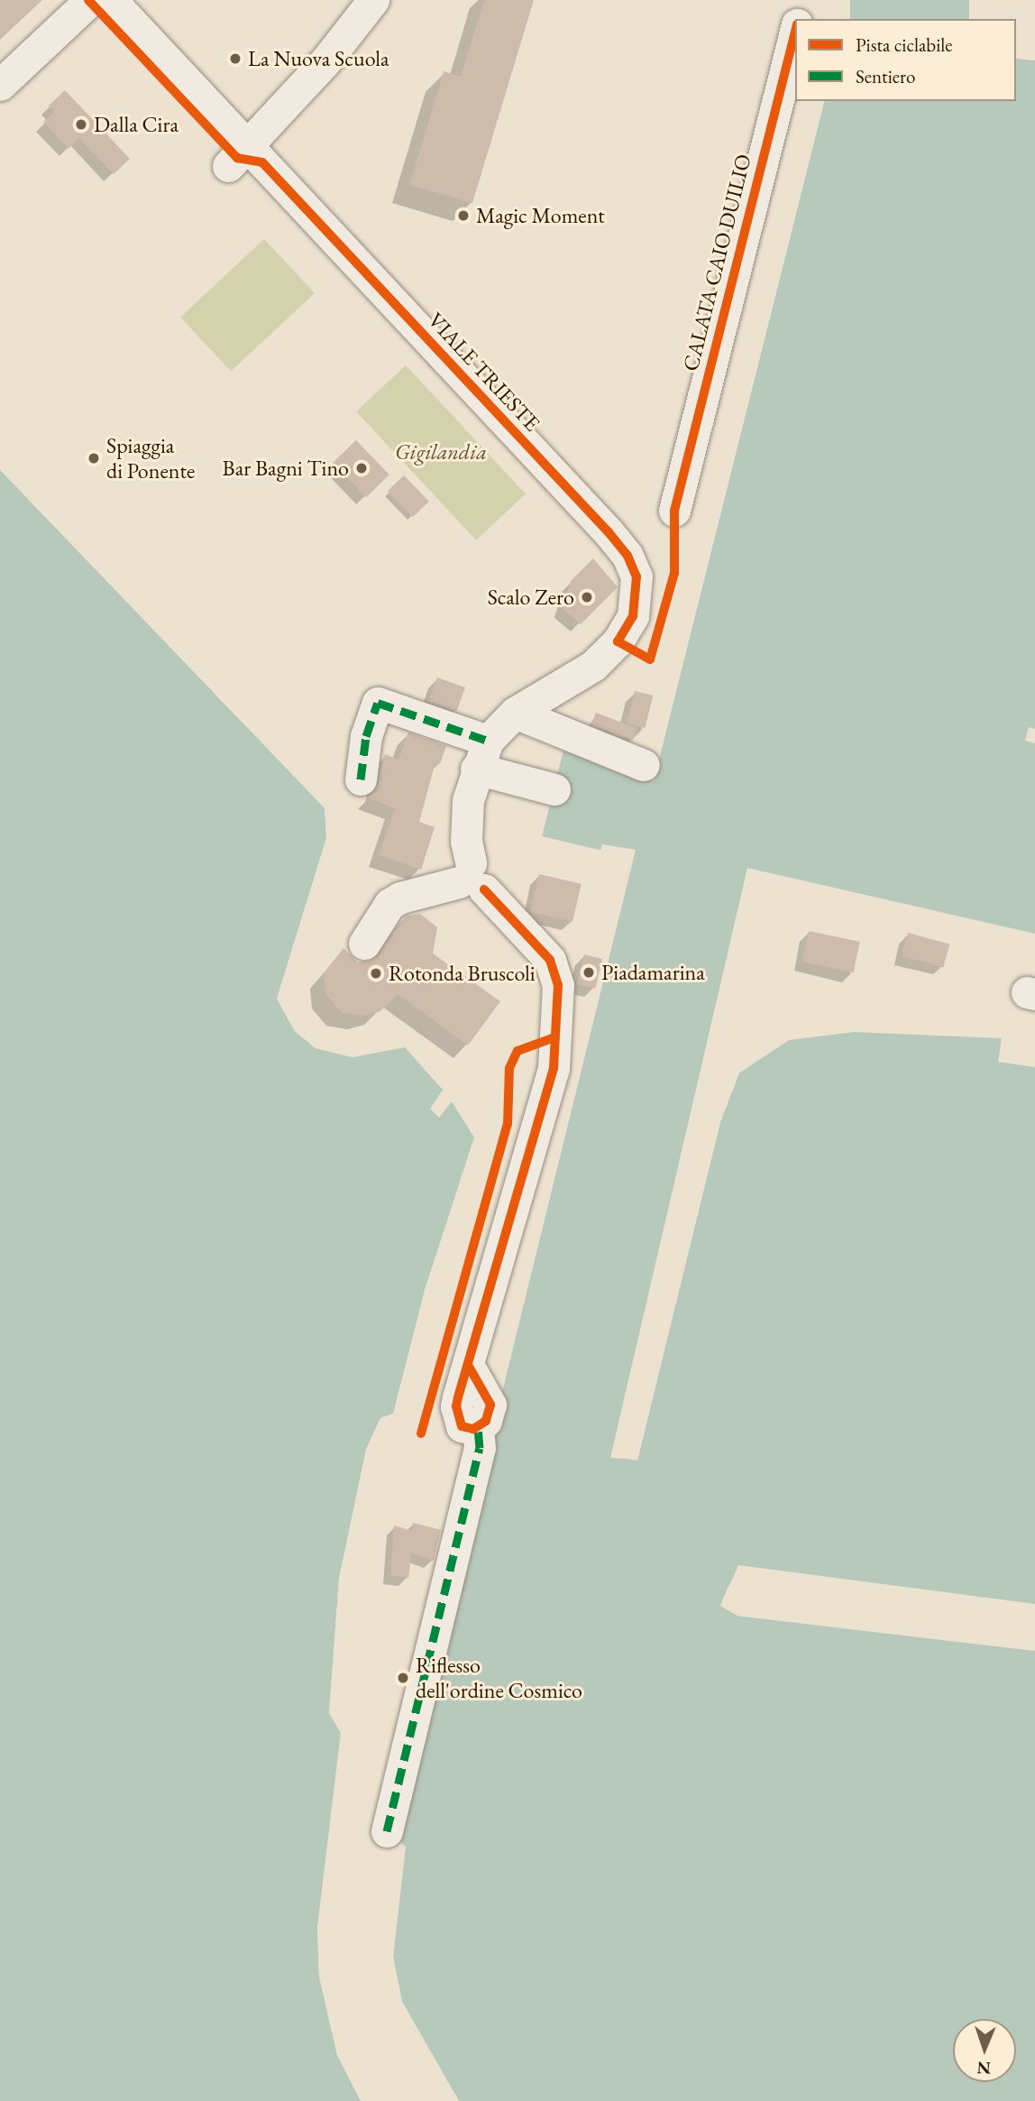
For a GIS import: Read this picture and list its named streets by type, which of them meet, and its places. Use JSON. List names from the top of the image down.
{
  "streets": {
    "street": ["CALATA CAIO DUILIO", "VIALE TRIESTE"]
  },
  "parks": ["Gigilandia"],
  "places": [
    "La Nuova Scuola",
    "Dalla Cira",
    "Magic Moment",
    "Spiaggia di Ponente",
    "Bar Bagni Tino",
    "Scalo Zero",
    "Piadamarina",
    "Rotonda Bruscoli",
    "Riflesso dell'ordine Cosmico"
  ],
  "legend": ["Pista ciclabile", "Sentiero"],
  "north": "bottom"
}
